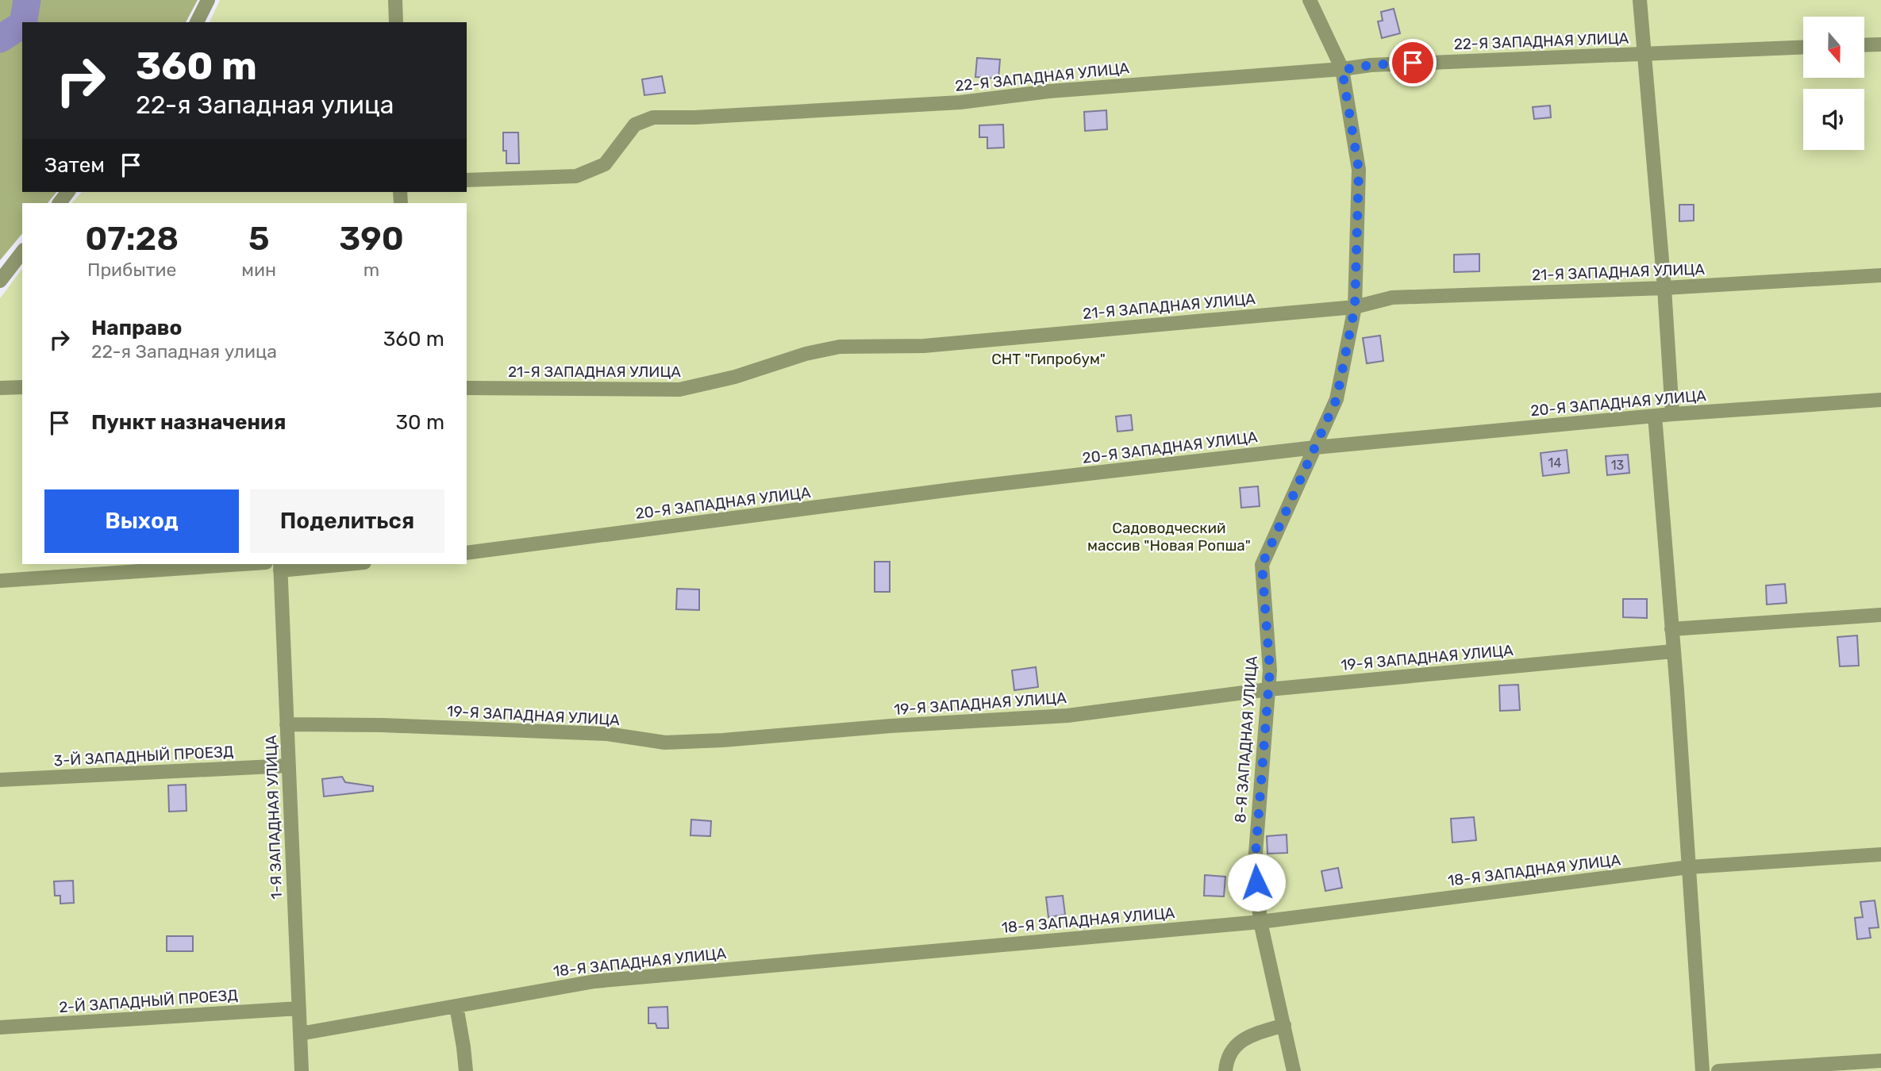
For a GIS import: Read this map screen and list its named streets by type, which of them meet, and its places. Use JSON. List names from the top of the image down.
{
  "streets": {
    "street": [
      "22-Я ЗАПАДНАЯ УЛИЦА",
      "21-Я ЗАПАДНАЯ УЛИЦА",
      "20-Я ЗАПАДНАЯ УЛИЦА",
      "19-Я ЗАПАДНАЯ УЛИЦА",
      "8-Я ЗАПАДНАЯ УЛИЦА",
      "3-Й ЗАПАДНЫЙ ПРОЕЗД",
      "1-Я ЗАПАДНАЯ УЛИЦА",
      "18-Я ЗАПАДНАЯ УЛИЦА",
      "2-Й ЗАПАДНЫЙ ПРОЕЗД"
    ]
  },
  "crossings": [
    ["22-Я ЗАПАДНАЯ УЛИЦА", "8-Я ЗАПАДНАЯ УЛИЦА"],
    ["21-Я ЗАПАДНАЯ УЛИЦА", "8-Я ЗАПАДНАЯ УЛИЦА"],
    ["20-Я ЗАПАДНАЯ УЛИЦА", "8-Я ЗАПАДНАЯ УЛИЦА"],
    ["19-Я ЗАПАДНАЯ УЛИЦА", "8-Я ЗАПАДНАЯ УЛИЦА"],
    ["19-Я ЗАПАДНАЯ УЛИЦА", "1-Я ЗАПАДНАЯ УЛИЦА"],
    ["8-Я ЗАПАДНАЯ УЛИЦА", "18-Я ЗАПАДНАЯ УЛИЦА"],
    ["3-Й ЗАПАДНЫЙ ПРОЕЗД", "1-Я ЗАПАДНАЯ УЛИЦА"],
    ["1-Я ЗАПАДНАЯ УЛИЦА", "18-Я ЗАПАДНАЯ УЛИЦА"],
    ["1-Я ЗАПАДНАЯ УЛИЦА", "2-Й ЗАПАДНЫЙ ПРОЕЗД"]
  ],
  "parks": ["СНТ \"Гипробум\"", "Садоводческий массив \"Новая Ропша\""],
  "house_numbers": ["14", "13"],
  "north": "bottom",
  "page": {
    "turn": ["360 m", "22-я Западная улица"],
    "then": "Затем",
    "eta": [
      "07:28",
      "Прибытие",
      "5",
      "мин",
      "390",
      "m"
    ],
    "list": [
      {
        "name": "Направо",
        "note": "22-я Западная улица",
        "value": "360 m"
      },
      {
        "name": "Пункт назначения",
        "value": "30 m"
      }
    ],
    "buttons": ["Выход", "Поделиться"]
  }
}
